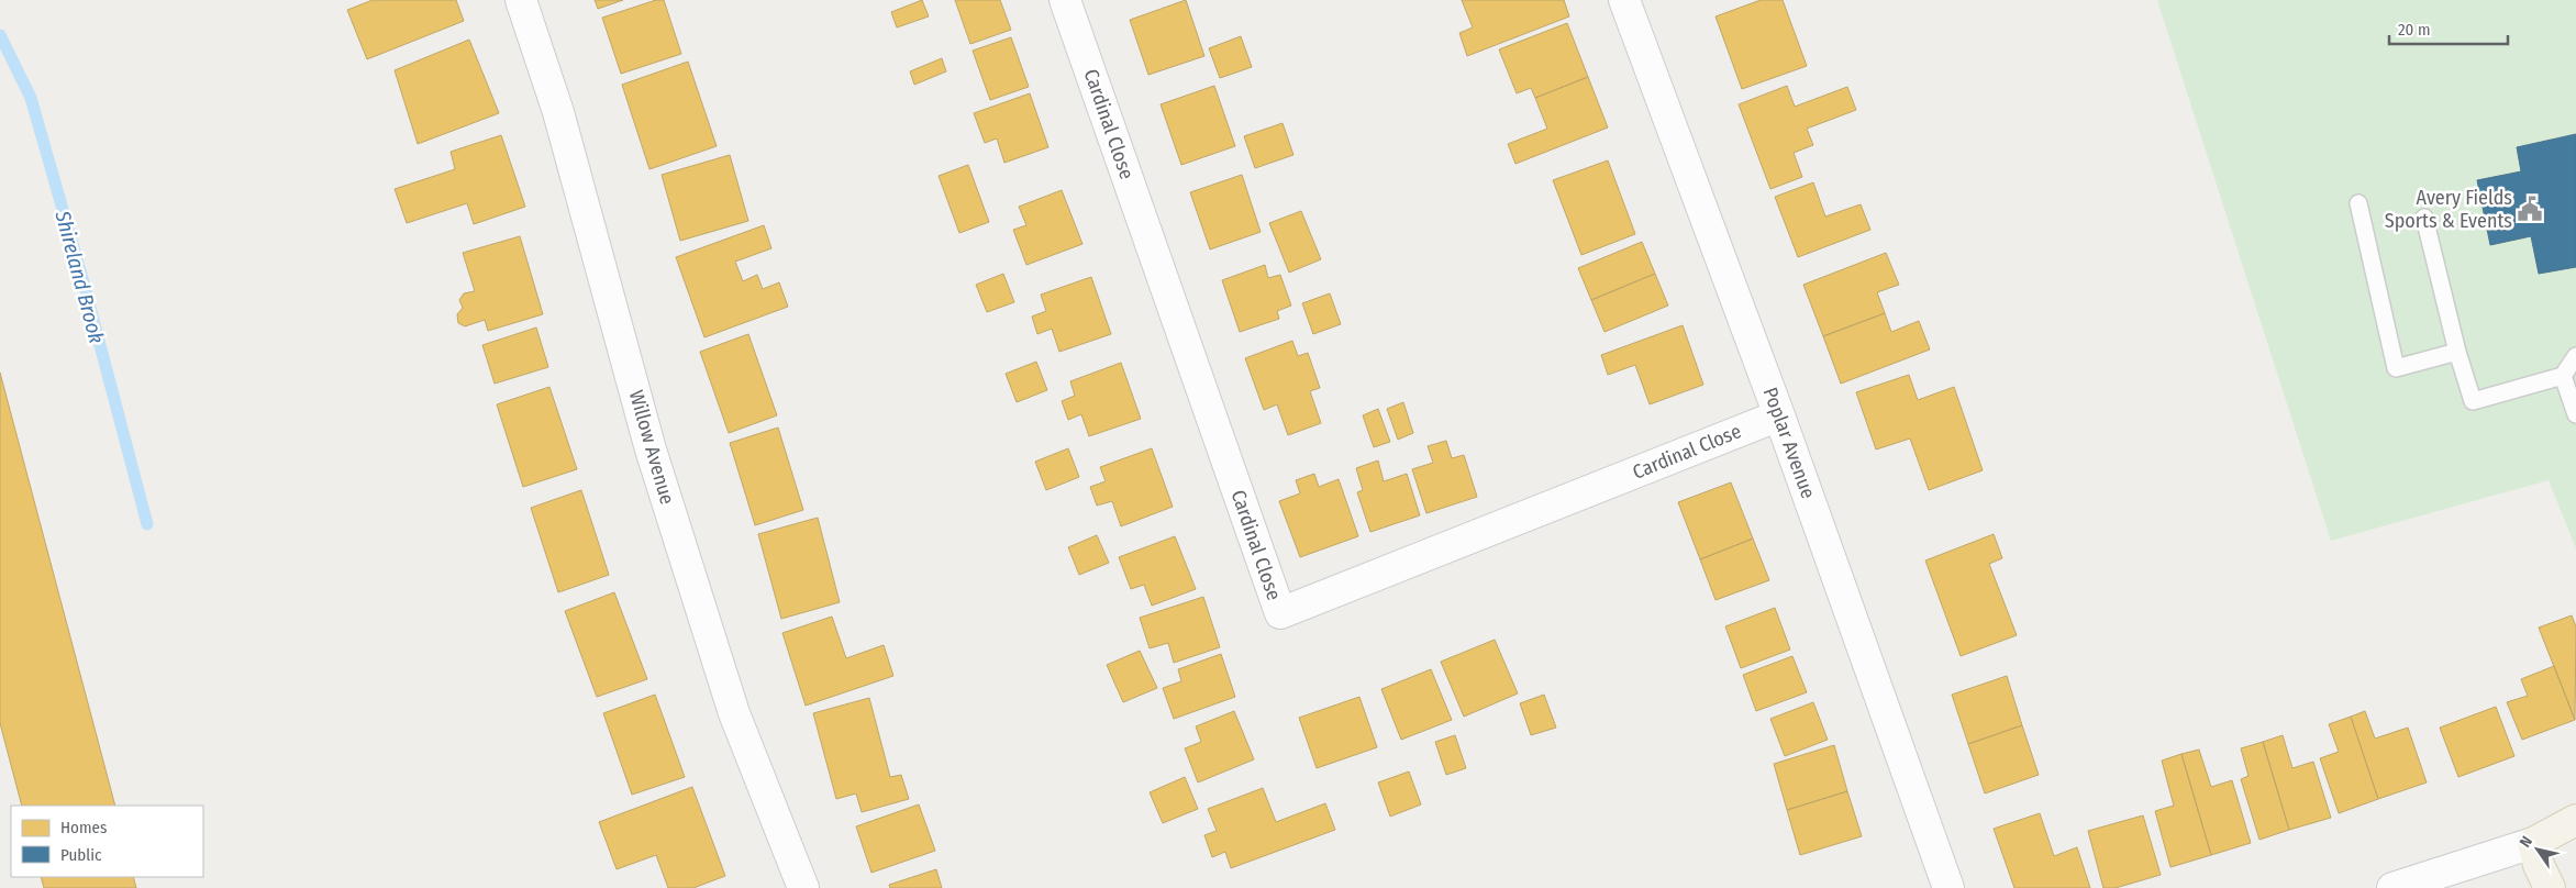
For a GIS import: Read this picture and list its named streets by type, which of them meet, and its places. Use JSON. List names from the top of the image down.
{
  "streets": {
    "street": ["Cardinal Close", "Poplar Avenue", "Willow Avenue"]
  },
  "crossings": [
    ["Cardinal Close", "Poplar Avenue"]
  ],
  "water": ["Shireland Brook"],
  "places": {
    "public building": ["Avery Fields Sports & Events"]
  },
  "legend": ["Homes", "Public"],
  "scale_bar": "20 m",
  "north": "top left"
}
